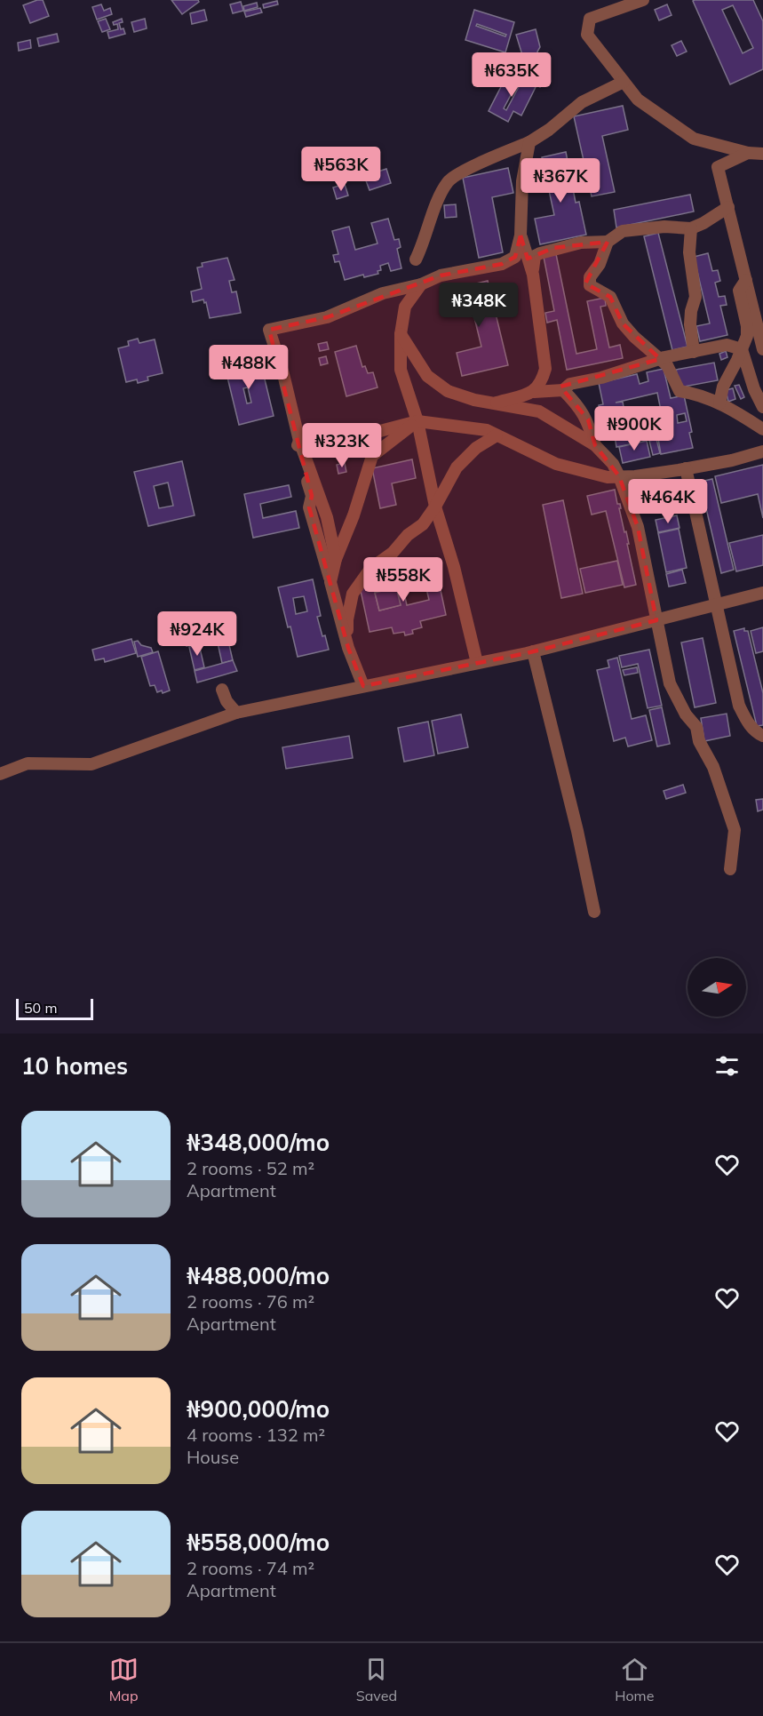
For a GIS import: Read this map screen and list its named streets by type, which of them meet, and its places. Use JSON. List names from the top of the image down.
{
  "scale_bar": "50 m",
  "north": "right",
  "page": {
    "price": [
      "₦635K",
      "₦563K",
      "₦367K",
      "₦348K",
      "₦488K",
      "₦900K",
      "₦323K",
      "₦464K",
      "₦558K",
      "₦924K"
    ],
    "scale": "50 m",
    "heading": "10 homes",
    "list": [
      {
        "name": "₦348,000/mo",
        "note": "2 rooms · 52 m² · Apartment"
      },
      {
        "name": "₦488,000/mo",
        "note": "2 rooms · 76 m² · Apartment"
      },
      {
        "name": "₦900,000/mo",
        "note": "4 rooms · 132 m² · House"
      },
      {
        "name": "₦558,000/mo",
        "note": "2 rooms · 74 m² · Apartment"
      }
    ],
    "tabs": ["Map", "Saved", "Home"]
  }
}
